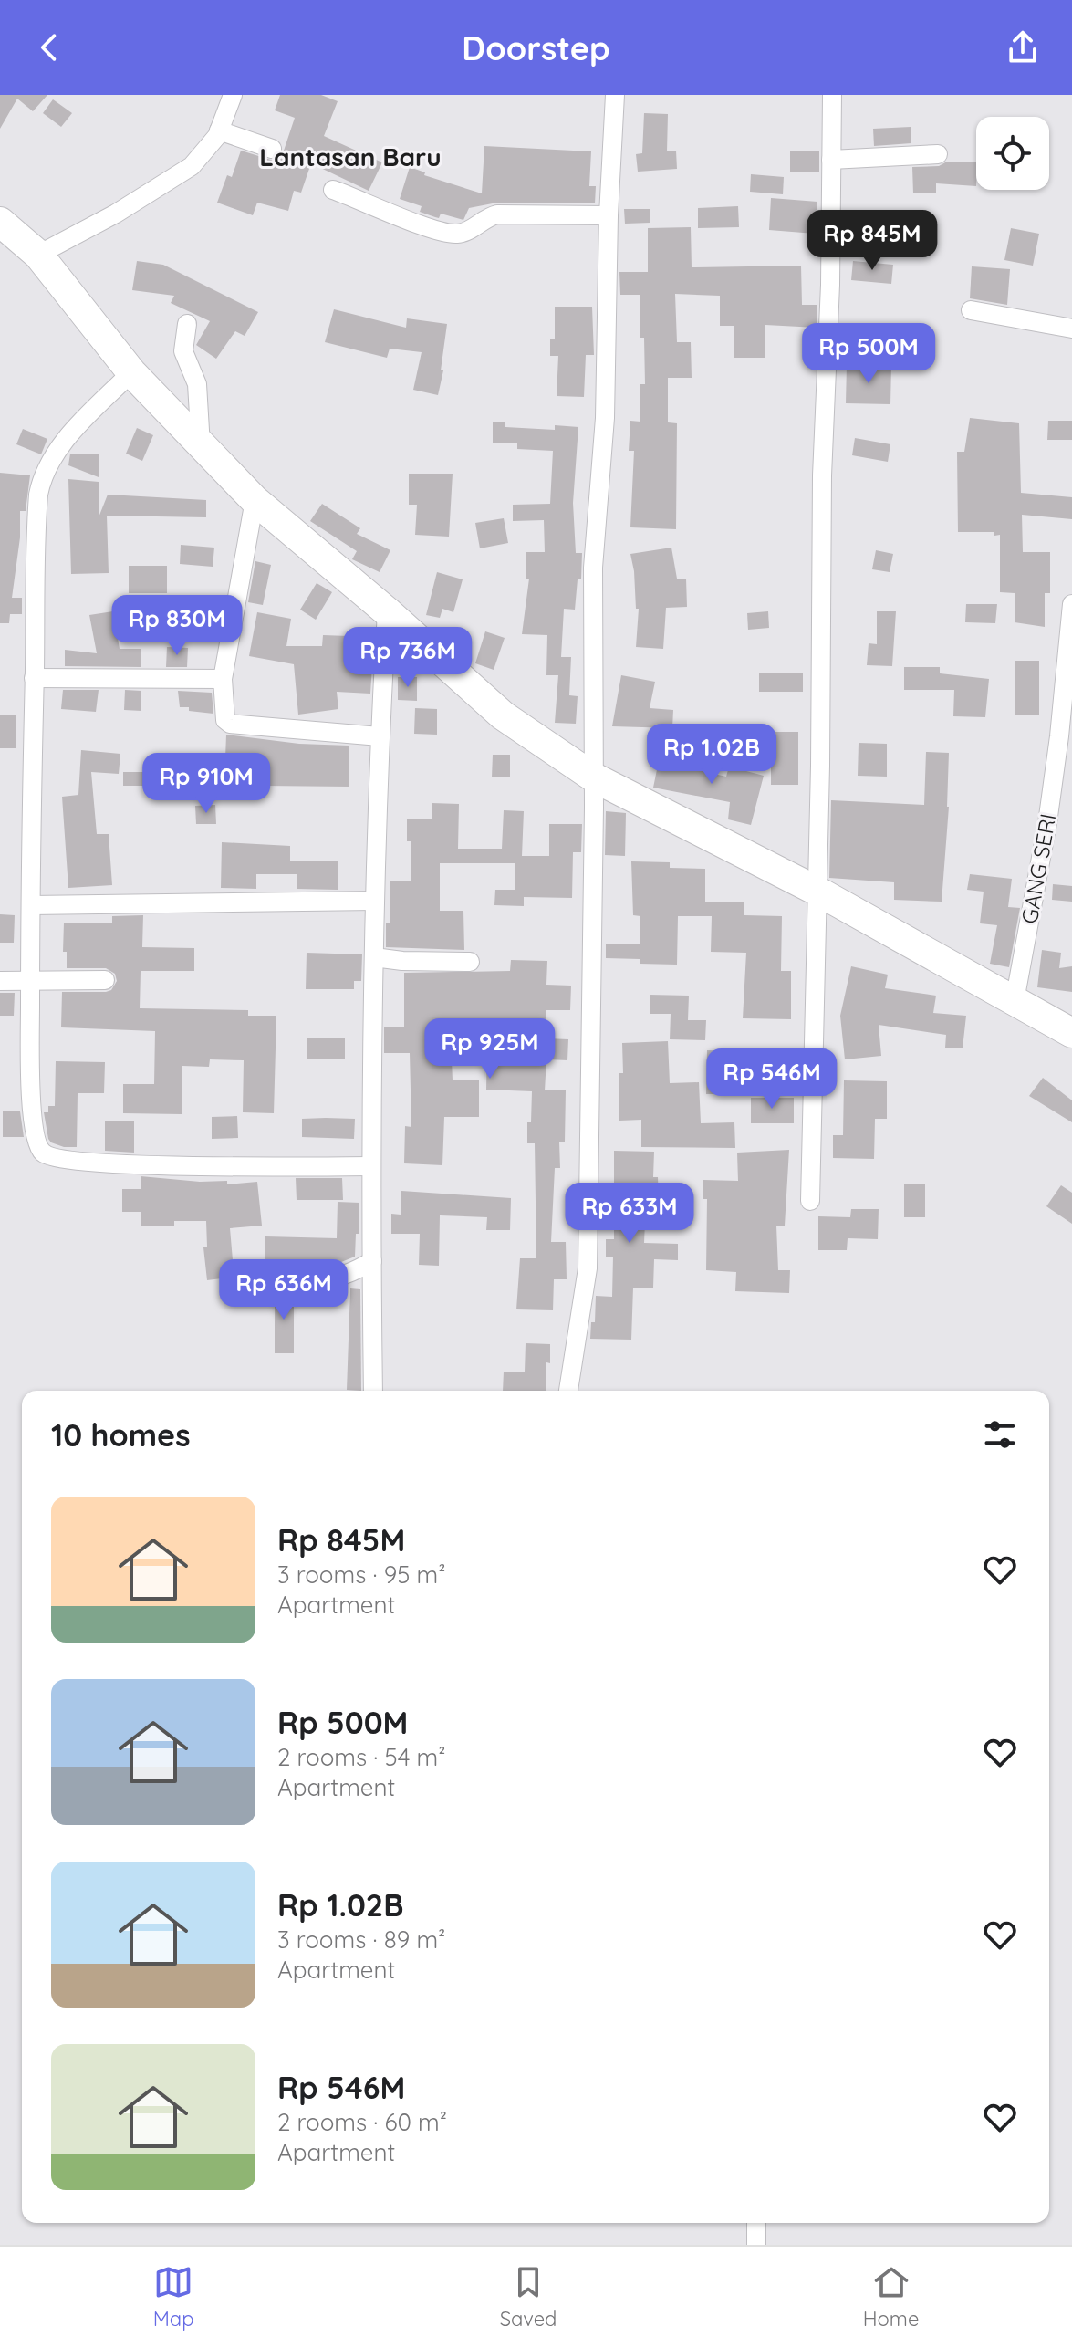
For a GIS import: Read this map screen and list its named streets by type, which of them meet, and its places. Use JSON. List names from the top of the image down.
{
  "streets": {
    "street": ["GANG SERI"]
  },
  "districts": ["Lantasan Baru"],
  "page": {
    "header": "Doorstep",
    "price": [
      "Rp 845M",
      "Rp 500M",
      "Rp 830M",
      "Rp 736M",
      "Rp 1.02B",
      "Rp 910M",
      "Rp 925M",
      "Rp 546M",
      "Rp 633M",
      "Rp 636M"
    ],
    "heading": "10 homes",
    "list": [
      {
        "name": "Rp 845M",
        "note": "3 rooms · 95 m² · Apartment"
      },
      {
        "name": "Rp 500M",
        "note": "2 rooms · 54 m² · Apartment"
      },
      {
        "name": "Rp 1.02B",
        "note": "3 rooms · 89 m² · Apartment"
      },
      {
        "name": "Rp 546M",
        "note": "2 rooms · 60 m² · Apartment"
      }
    ],
    "tabs": ["Map", "Saved", "Home"]
  }
}
